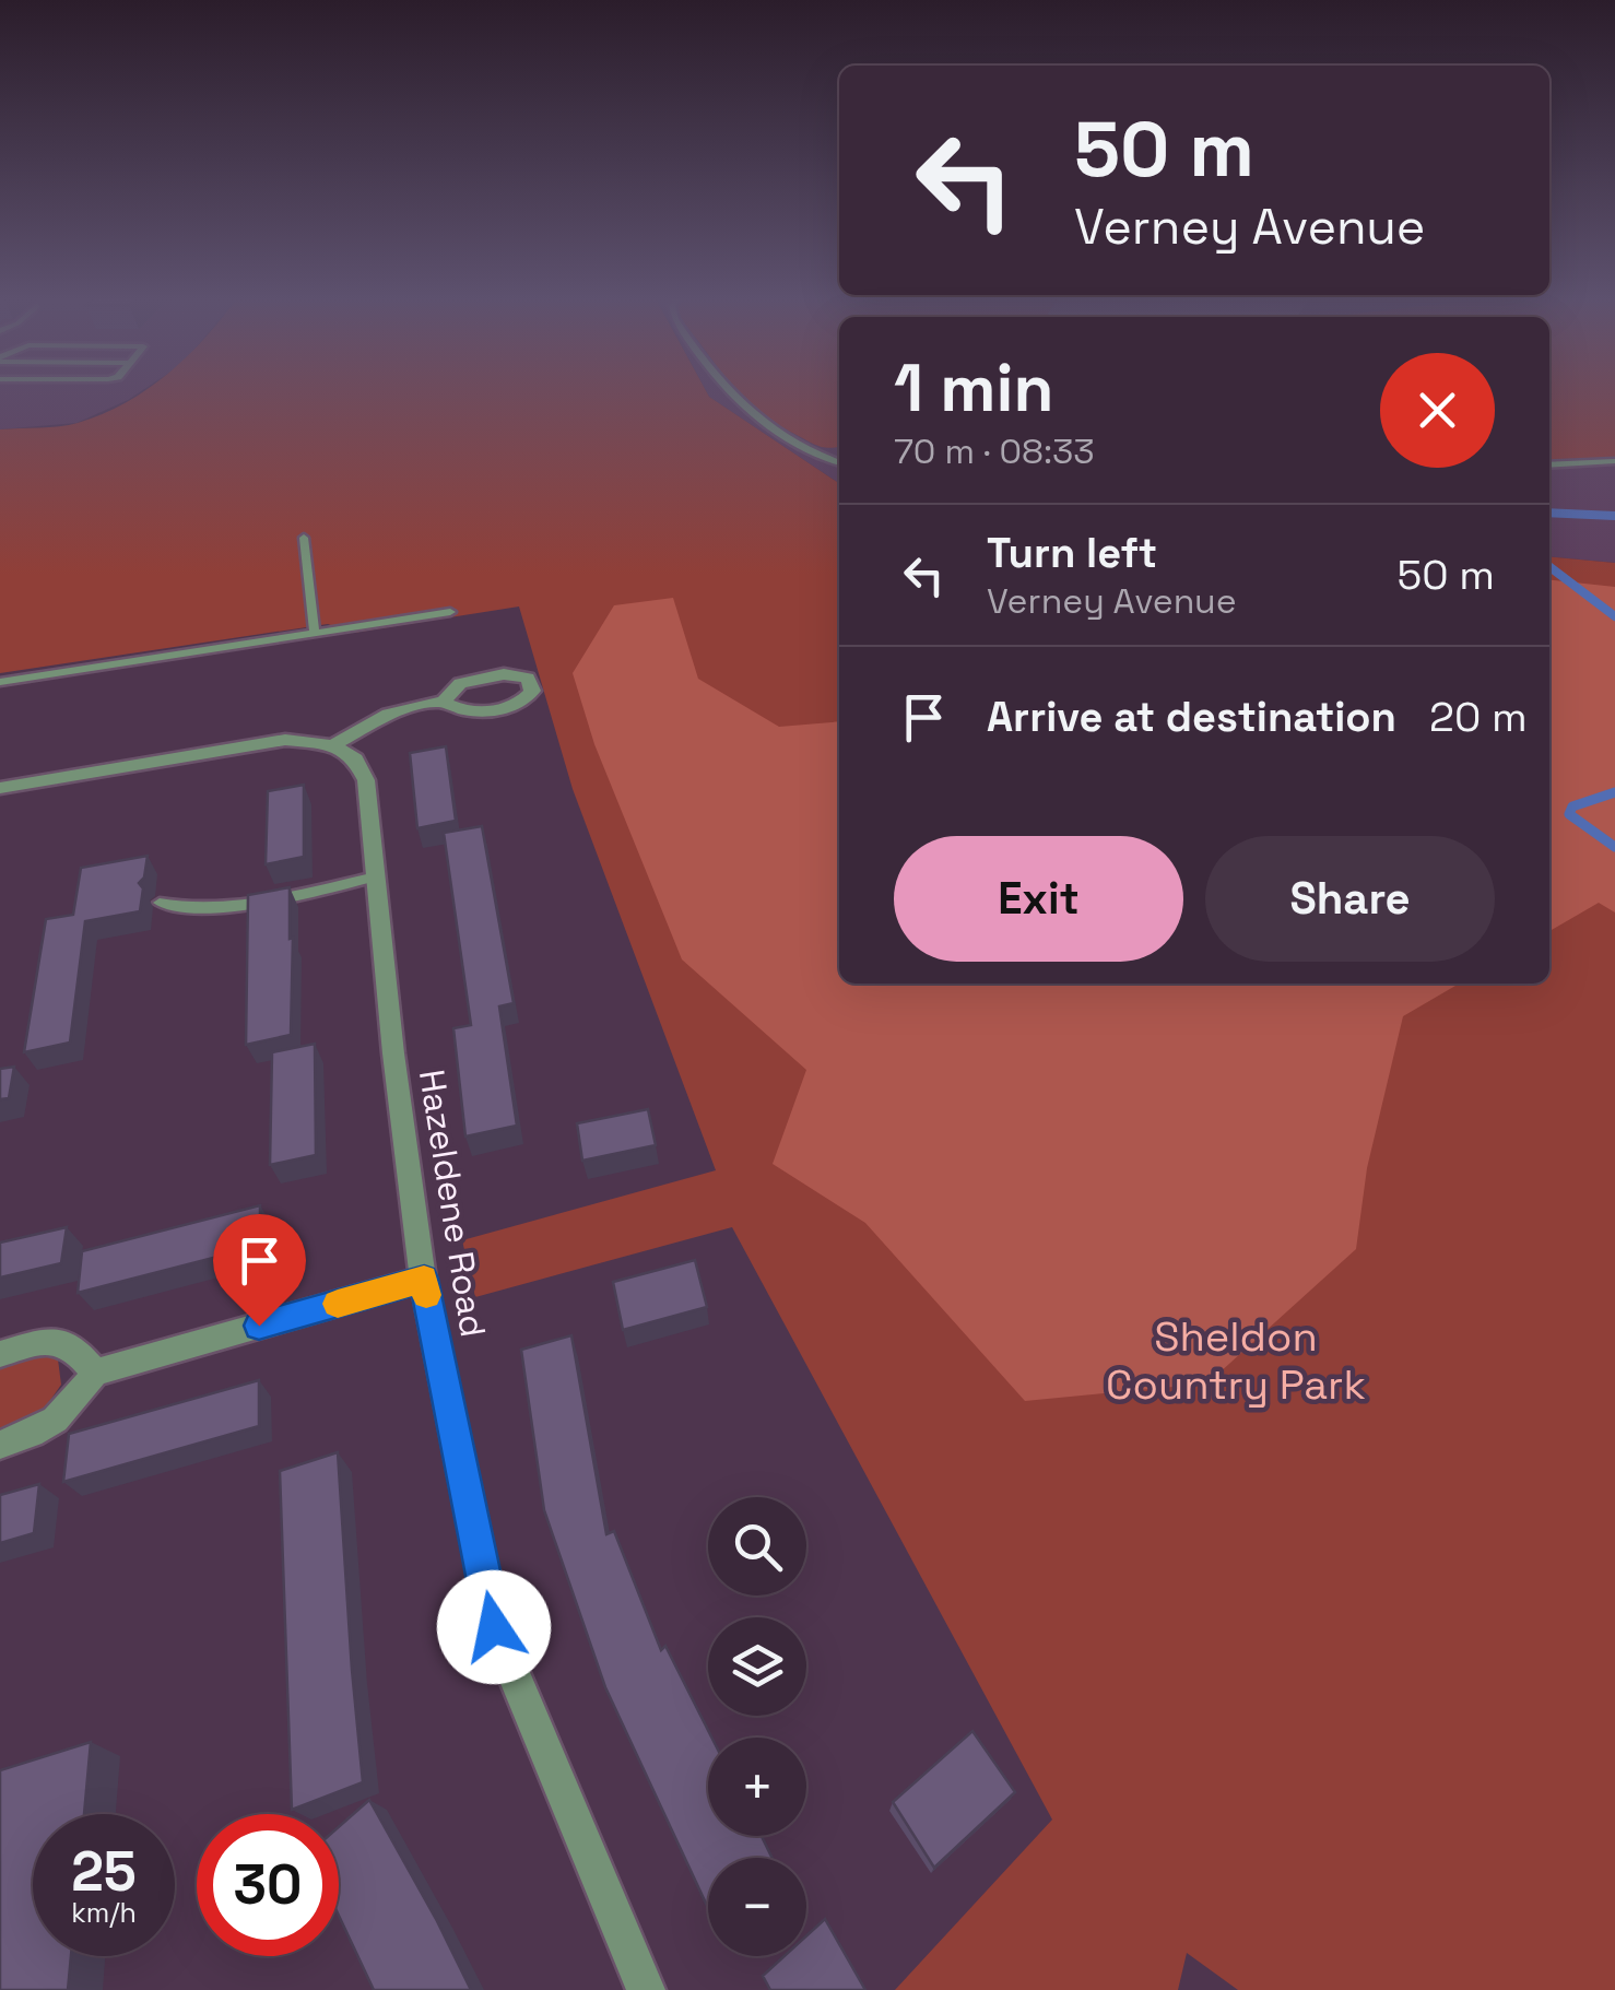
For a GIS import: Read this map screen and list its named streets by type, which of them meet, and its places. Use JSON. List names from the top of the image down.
{
  "streets": {
    "street": ["Hazeldene Road"]
  },
  "parks": ["Sheldon Country Park"],
  "page": {
    "turn": ["50 m", "Verney Avenue"],
    "heading": ["1 min", "70 m · 08:33"],
    "list": [
      {
        "name": "Turn left",
        "note": "Verney Avenue",
        "value": "50 m"
      },
      {
        "name": "Arrive at destination",
        "value": "20 m"
      }
    ],
    "buttons": ["Exit", "Share"],
    "map_buttons": ["+", "−"],
    "speed": "25 km/h",
    "limit": "30"
  }
}
